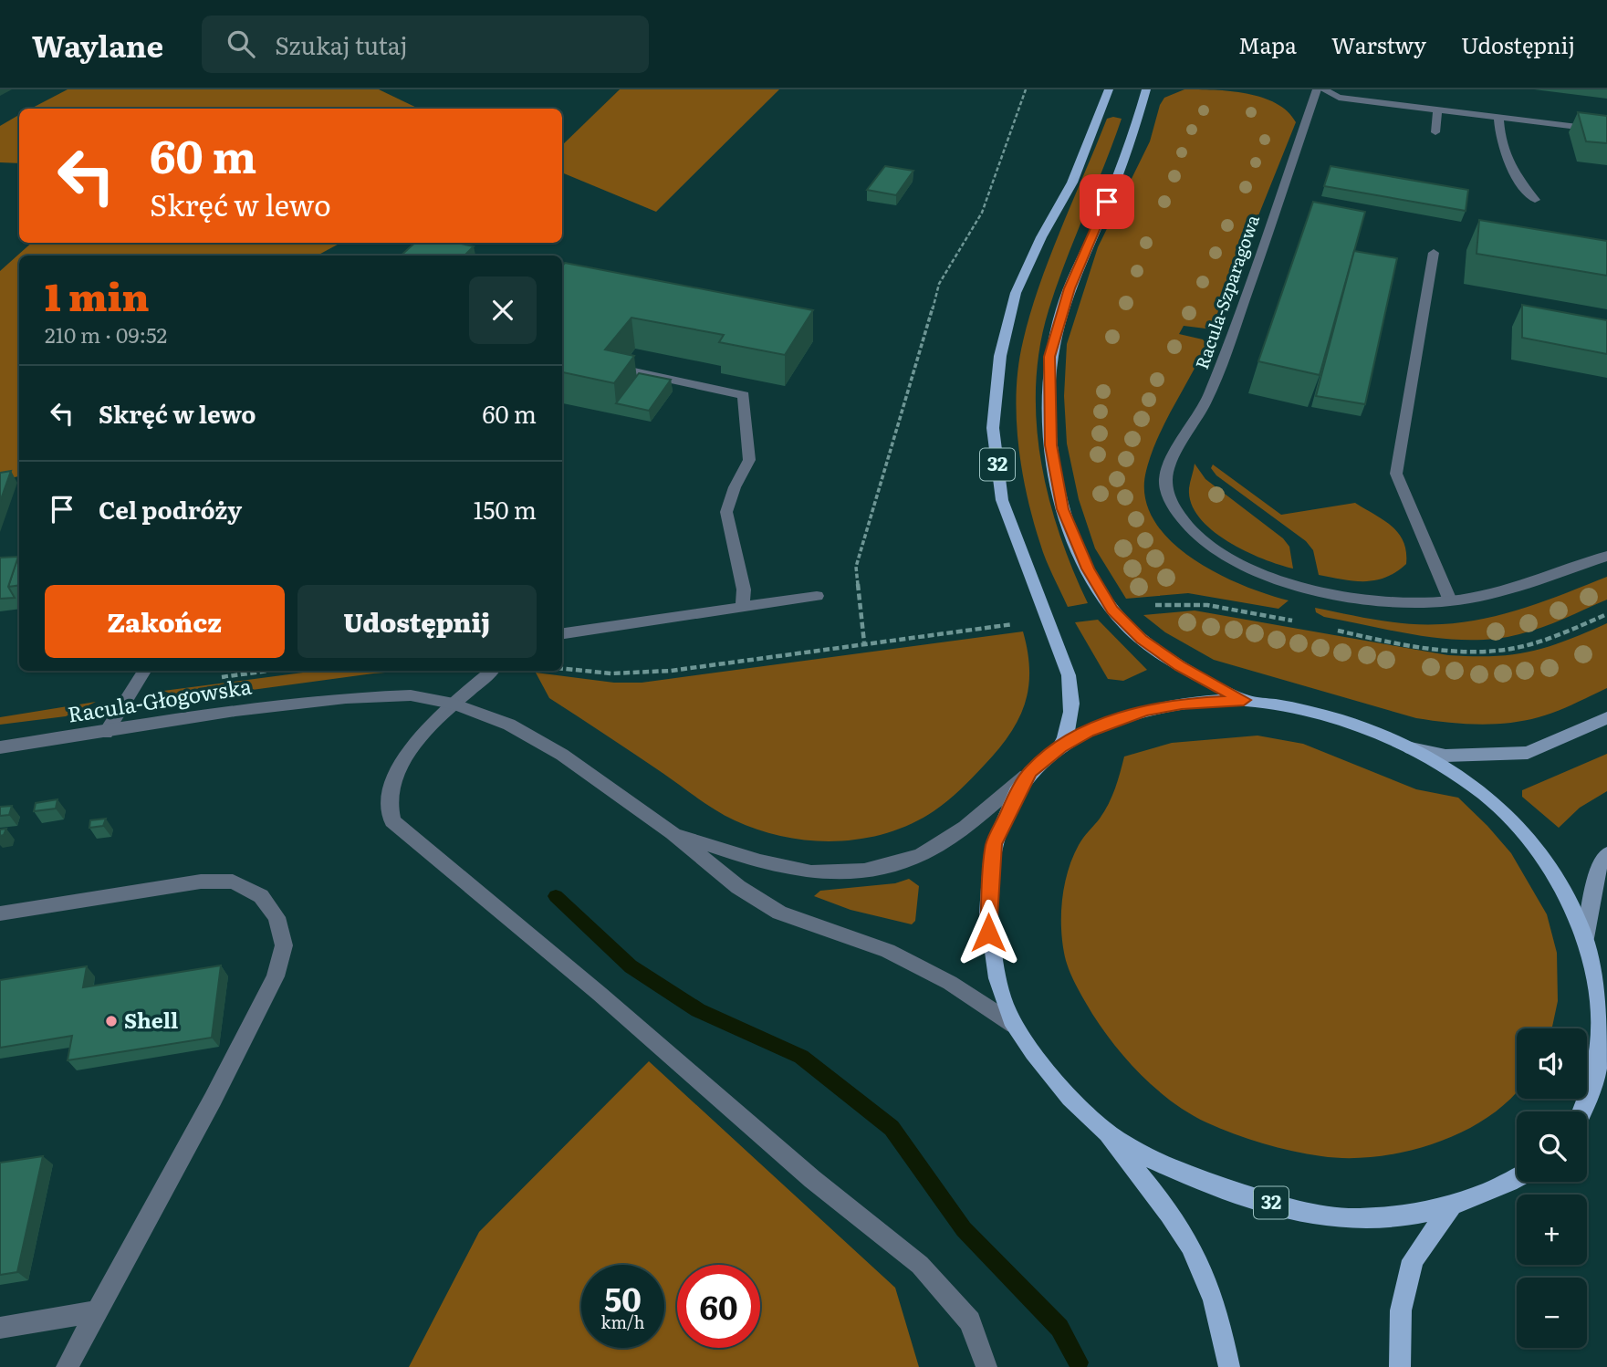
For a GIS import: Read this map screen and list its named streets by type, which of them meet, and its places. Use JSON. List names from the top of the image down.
{
  "streets": {
    "main road": ["32"],
    "street": ["Racula-Szparagowa", "Racula-Głogowska"]
  },
  "crossings": [
    ["32", "Racula-Głogowska"]
  ],
  "places": ["Shell"],
  "page": {
    "header": "Waylane",
    "search": "Szukaj tutaj",
    "nav": ["Mapa", "Warstwy", "Udostępnij"],
    "turn": ["60 m", "Skręć w lewo"],
    "heading": ["1 min", "210 m · 09:52"],
    "list": [
      {
        "name": "Skręć w lewo",
        "value": "60 m"
      },
      {
        "name": "Cel podróży",
        "value": "150 m"
      }
    ],
    "buttons": ["Zakończ", "Udostępnij"],
    "map_buttons": ["+", "−"],
    "speed": "50 km/h",
    "limit": "60"
  }
}
